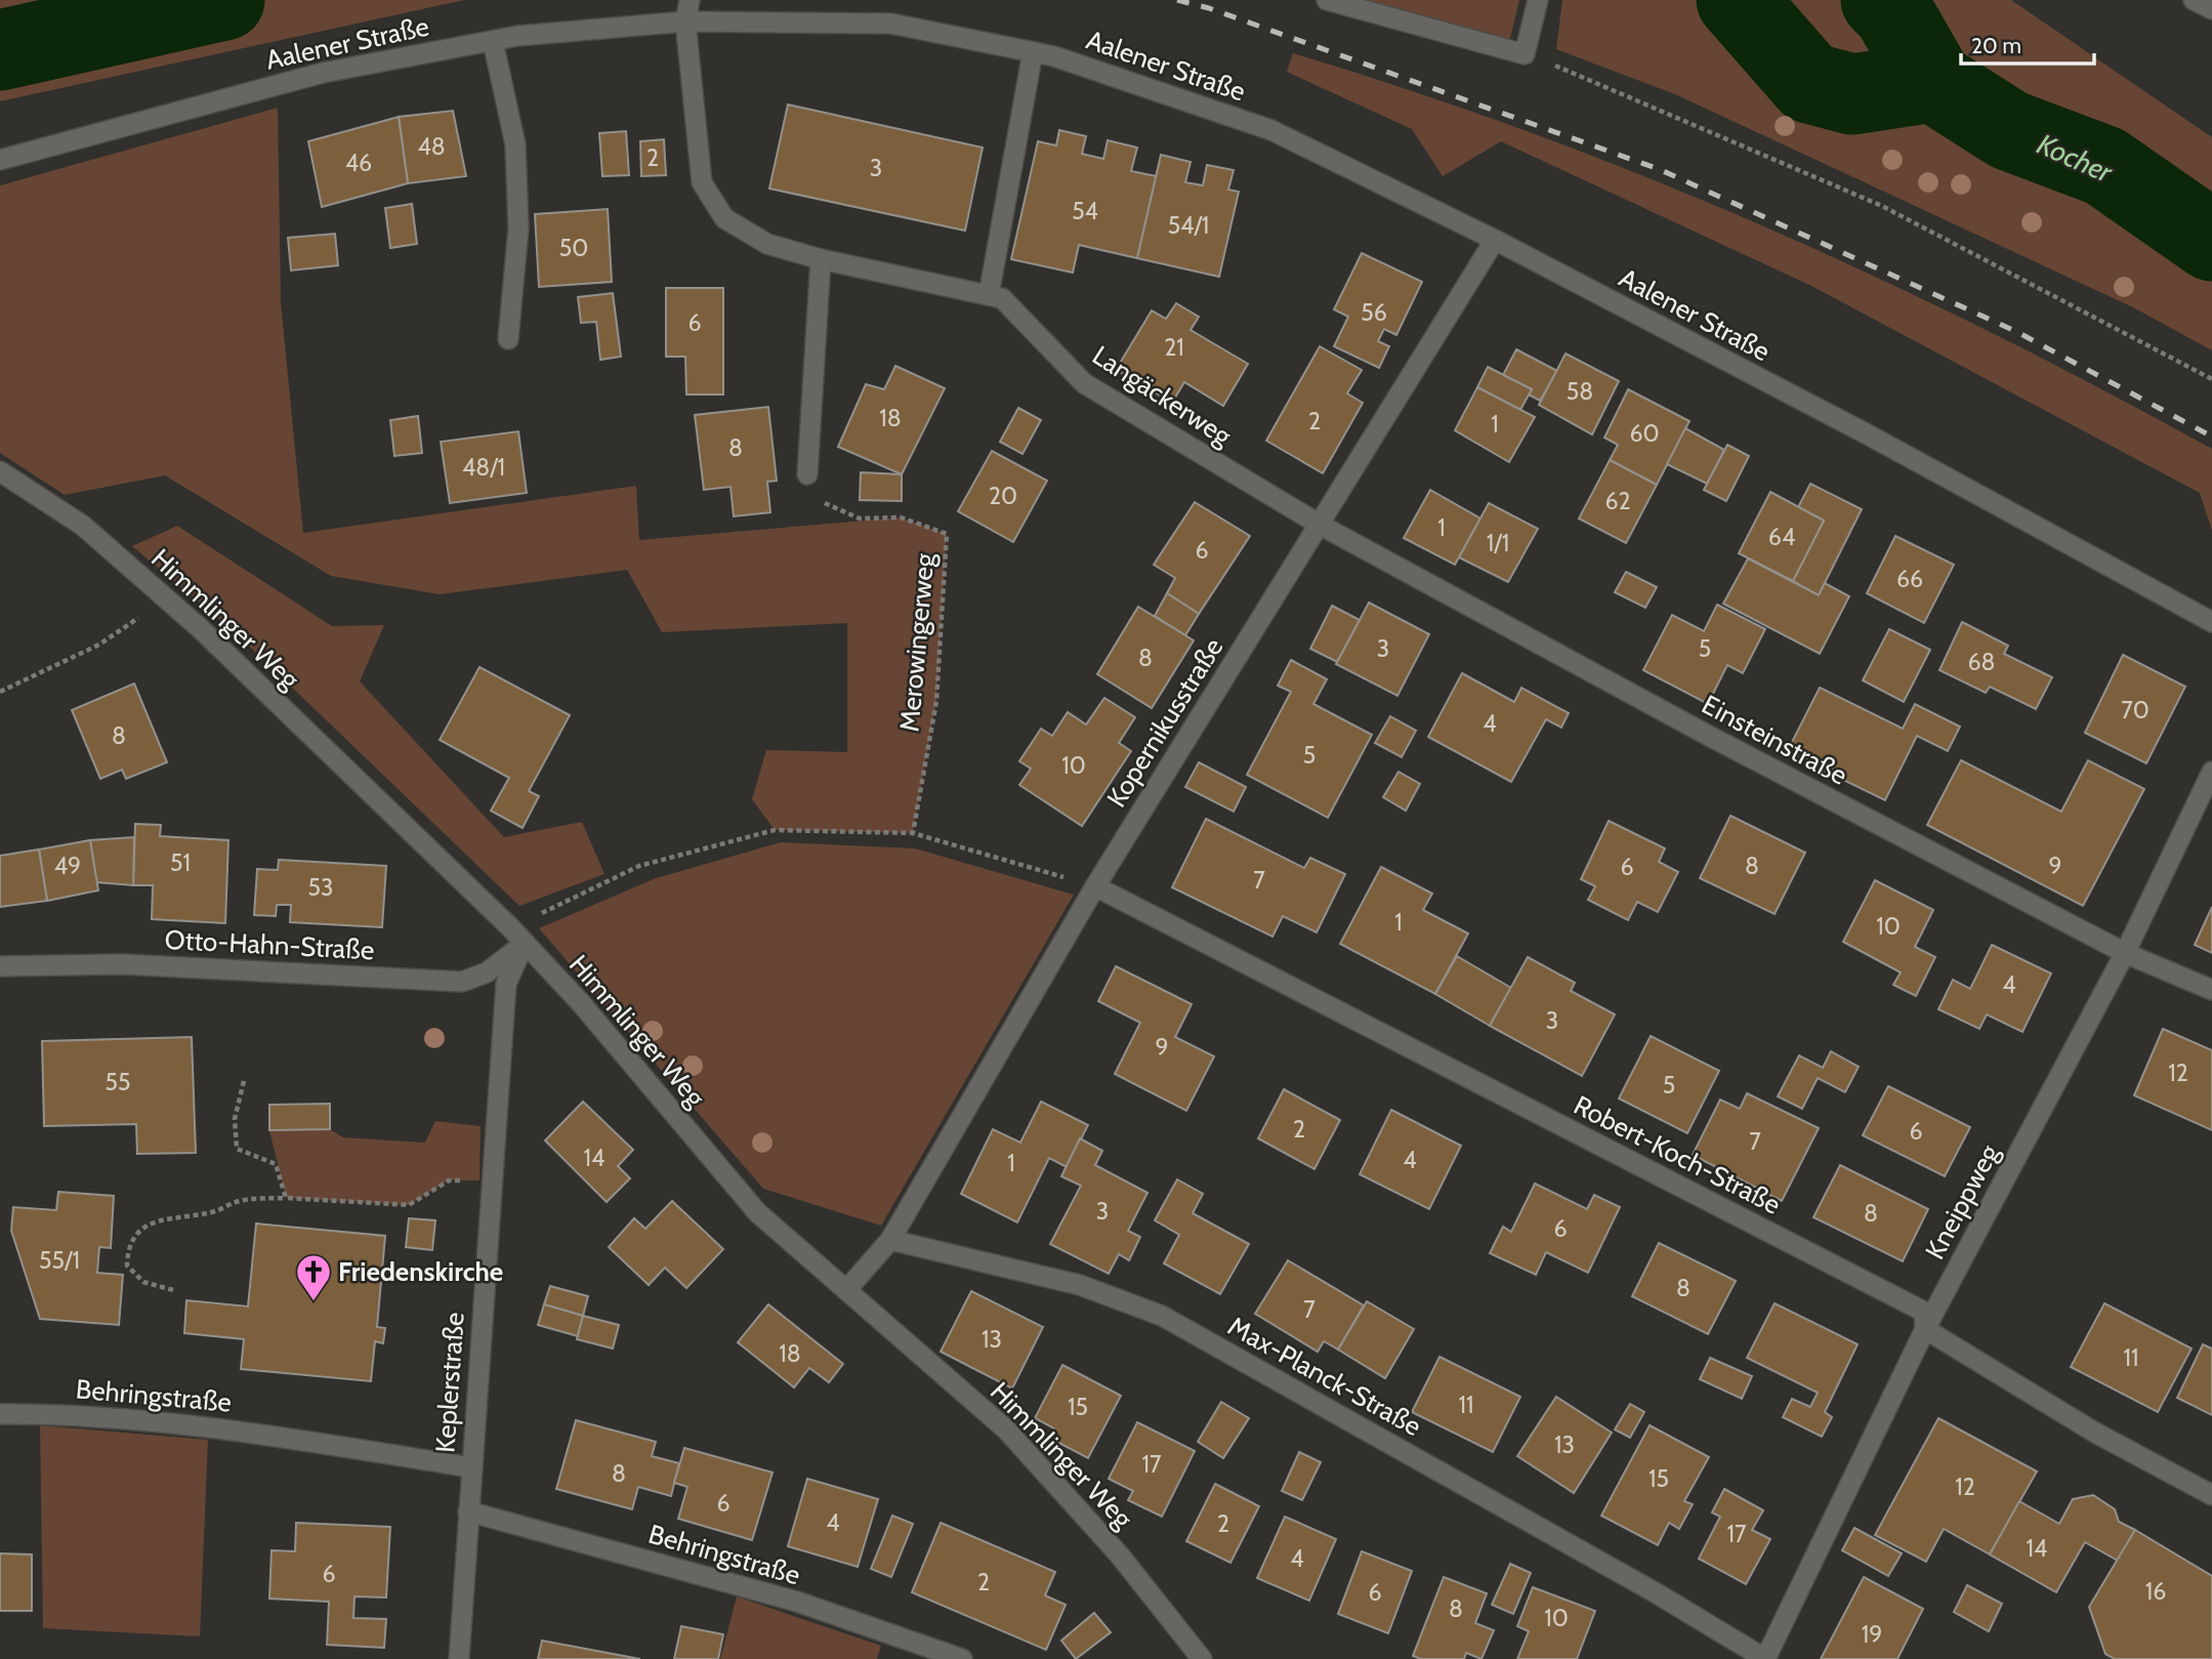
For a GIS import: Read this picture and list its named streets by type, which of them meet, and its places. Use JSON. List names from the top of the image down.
{
  "streets": {
    "street": [
      "Aalener Straße",
      "Langäckerweg",
      "Himmlinger Weg",
      "Kopernikusstraße",
      "Einsteinstraße",
      "Otto-Hahn-Straße",
      "Robert-Koch-Straße",
      "Kneippweg",
      "Max-Planck-Straße",
      "Keplerstraße",
      "Behringstraße"
    ],
    "path": ["Merowingerweg"]
  },
  "crossings": [
    ["Aalener Straße", "Langäckerweg"],
    ["Aalener Straße", "Kopernikusstraße"],
    ["Langäckerweg", "Kopernikusstraße"],
    ["Langäckerweg", "Einsteinstraße"],
    ["Himmlinger Weg", "Otto-Hahn-Straße"],
    ["Himmlinger Weg", "Keplerstraße"],
    ["Kopernikusstraße", "Einsteinstraße"],
    ["Kopernikusstraße", "Robert-Koch-Straße"],
    ["Kopernikusstraße", "Max-Planck-Straße"],
    ["Einsteinstraße", "Kneippweg"],
    ["Otto-Hahn-Straße", "Keplerstraße"],
    ["Robert-Koch-Straße", "Kneippweg"],
    ["Kneippweg", "Max-Planck-Straße"],
    ["Keplerstraße", "Behringstraße"]
  ],
  "water": ["Kocher"],
  "places": {
    "church": ["Friedenskirche"]
  },
  "house_numbers": [
    "48",
    "2",
    "46",
    "3",
    "54",
    "54/1",
    "50",
    "56",
    "6",
    "21",
    "58",
    "18",
    "2",
    "1",
    "60",
    "8",
    "48/1",
    "20",
    "62",
    "1",
    "64",
    "1/1",
    "6",
    "66",
    "3",
    "5",
    "8",
    "68",
    "70",
    "4",
    "8",
    "5",
    "10",
    "51",
    "49",
    "8",
    "9",
    "6",
    "7",
    "53",
    "1",
    "10",
    "4",
    "3",
    "9",
    "12",
    "55",
    "5",
    "2",
    "6",
    "7",
    "14",
    "4",
    "1",
    "3",
    "8",
    "6",
    "55/1",
    "8",
    "7",
    "13",
    "18",
    "11",
    "11",
    "15",
    "13",
    "17",
    "8",
    "15",
    "12",
    "6",
    "4",
    "2",
    "17",
    "14",
    "4",
    "6",
    "2",
    "16",
    "6",
    "8",
    "10",
    "19"
  ],
  "scale_bar": "20 m"
}
